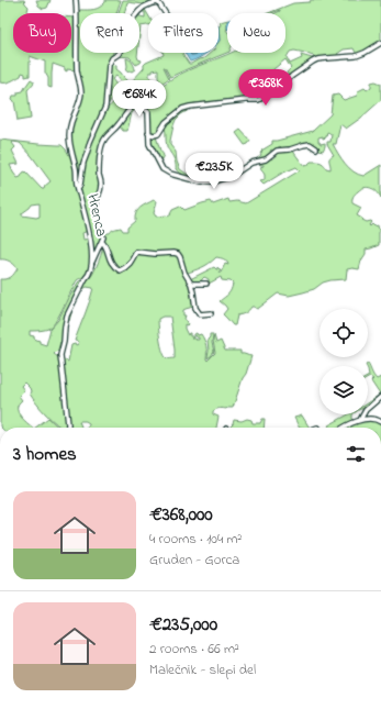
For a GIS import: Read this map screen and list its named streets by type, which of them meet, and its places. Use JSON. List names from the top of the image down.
{
  "streets": {
    "street": ["Hrenca"]
  },
  "page": {
    "chip": [
      "Buy",
      "Rent",
      "Filters",
      "New"
    ],
    "price": ["€368K", "€684K", "€235K"],
    "heading": "3 homes",
    "list": [
      {
        "name": "€368,000",
        "note": "4 rooms · 104 m² · Gruden - Gorca"
      },
      {
        "name": "€235,000",
        "note": "2 rooms · 66 m² · Malečnik - slepi del"
      }
    ]
  }
}
